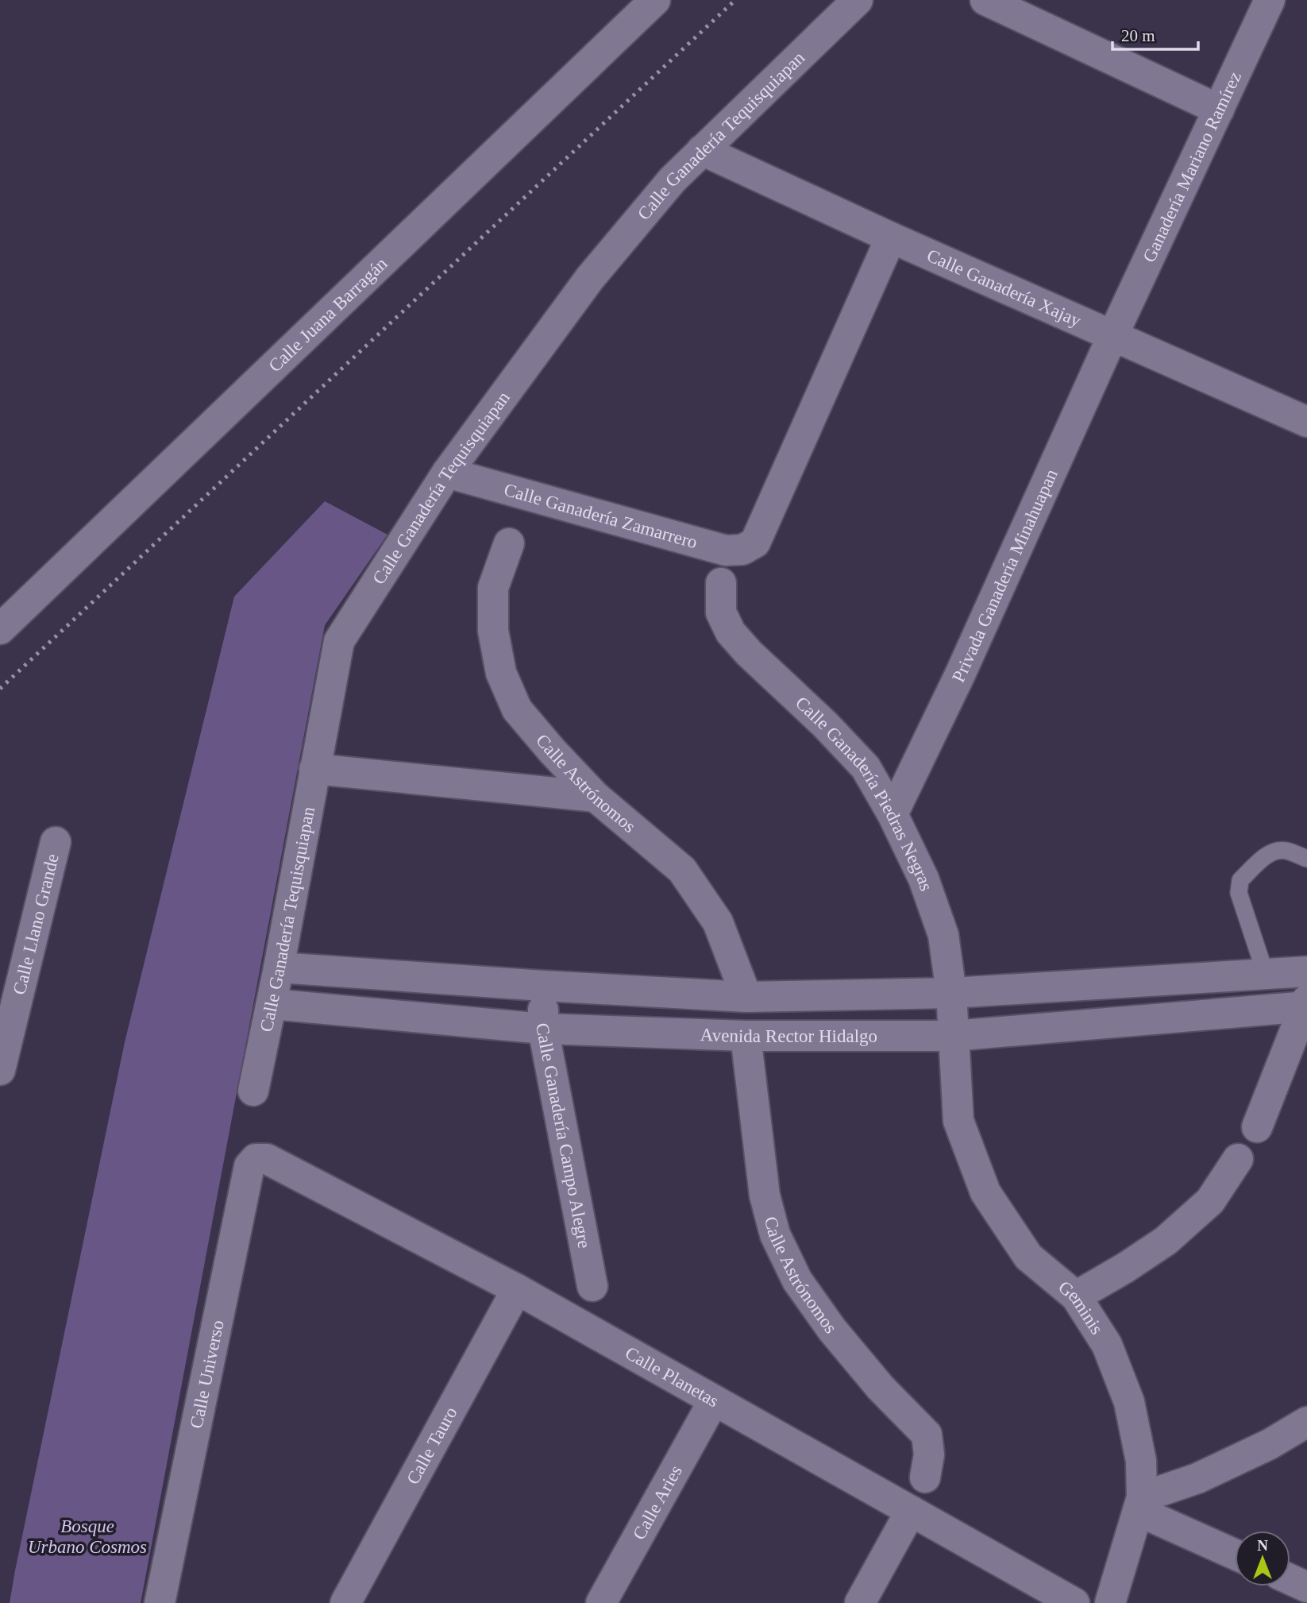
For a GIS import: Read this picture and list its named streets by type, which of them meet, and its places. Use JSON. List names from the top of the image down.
{
  "streets": {
    "street": [
      "Calle Ganadería Tequisquiapan",
      "Ganadería Mariano Ramírez",
      "Calle Ganadería Xajay",
      "Calle Juana Barragán",
      "Calle Ganadería Zamarrero",
      "Privada Ganadería Minahuapan",
      "Calle Astrónomos",
      "Calle Ganadería Piedras Negras",
      "Calle Llano Grande",
      "Avenida Rector Hidalgo",
      "Calle Ganadería Campo Alegre",
      "Geminis",
      "Calle Universo",
      "Calle Planetas",
      "Calle Tauro",
      "Calle Aries"
    ]
  },
  "crossings": [
    ["Calle Ganadería Tequisquiapan", "Calle Ganadería Xajay"],
    ["Calle Ganadería Tequisquiapan", "Calle Ganadería Zamarrero"],
    ["Calle Ganadería Tequisquiapan", "Avenida Rector Hidalgo"],
    ["Ganadería Mariano Ramírez", "Calle Ganadería Xajay"],
    ["Ganadería Mariano Ramírez", "Privada Ganadería Minahuapan"],
    ["Calle Ganadería Xajay", "Calle Ganadería Zamarrero"],
    ["Calle Ganadería Xajay", "Privada Ganadería Minahuapan"],
    ["Privada Ganadería Minahuapan", "Calle Ganadería Piedras Negras"],
    ["Calle Astrónomos", "Avenida Rector Hidalgo"],
    ["Calle Ganadería Piedras Negras", "Avenida Rector Hidalgo"],
    ["Calle Ganadería Piedras Negras", "Geminis"],
    ["Avenida Rector Hidalgo", "Calle Ganadería Campo Alegre"],
    ["Avenida Rector Hidalgo", "Geminis"],
    ["Calle Universo", "Calle Planetas"],
    ["Calle Planetas", "Calle Tauro"],
    ["Calle Planetas", "Calle Aries"]
  ],
  "parks": ["Bosque Urbano Cosmos"],
  "scale_bar": "20 m",
  "north": "top"
}
